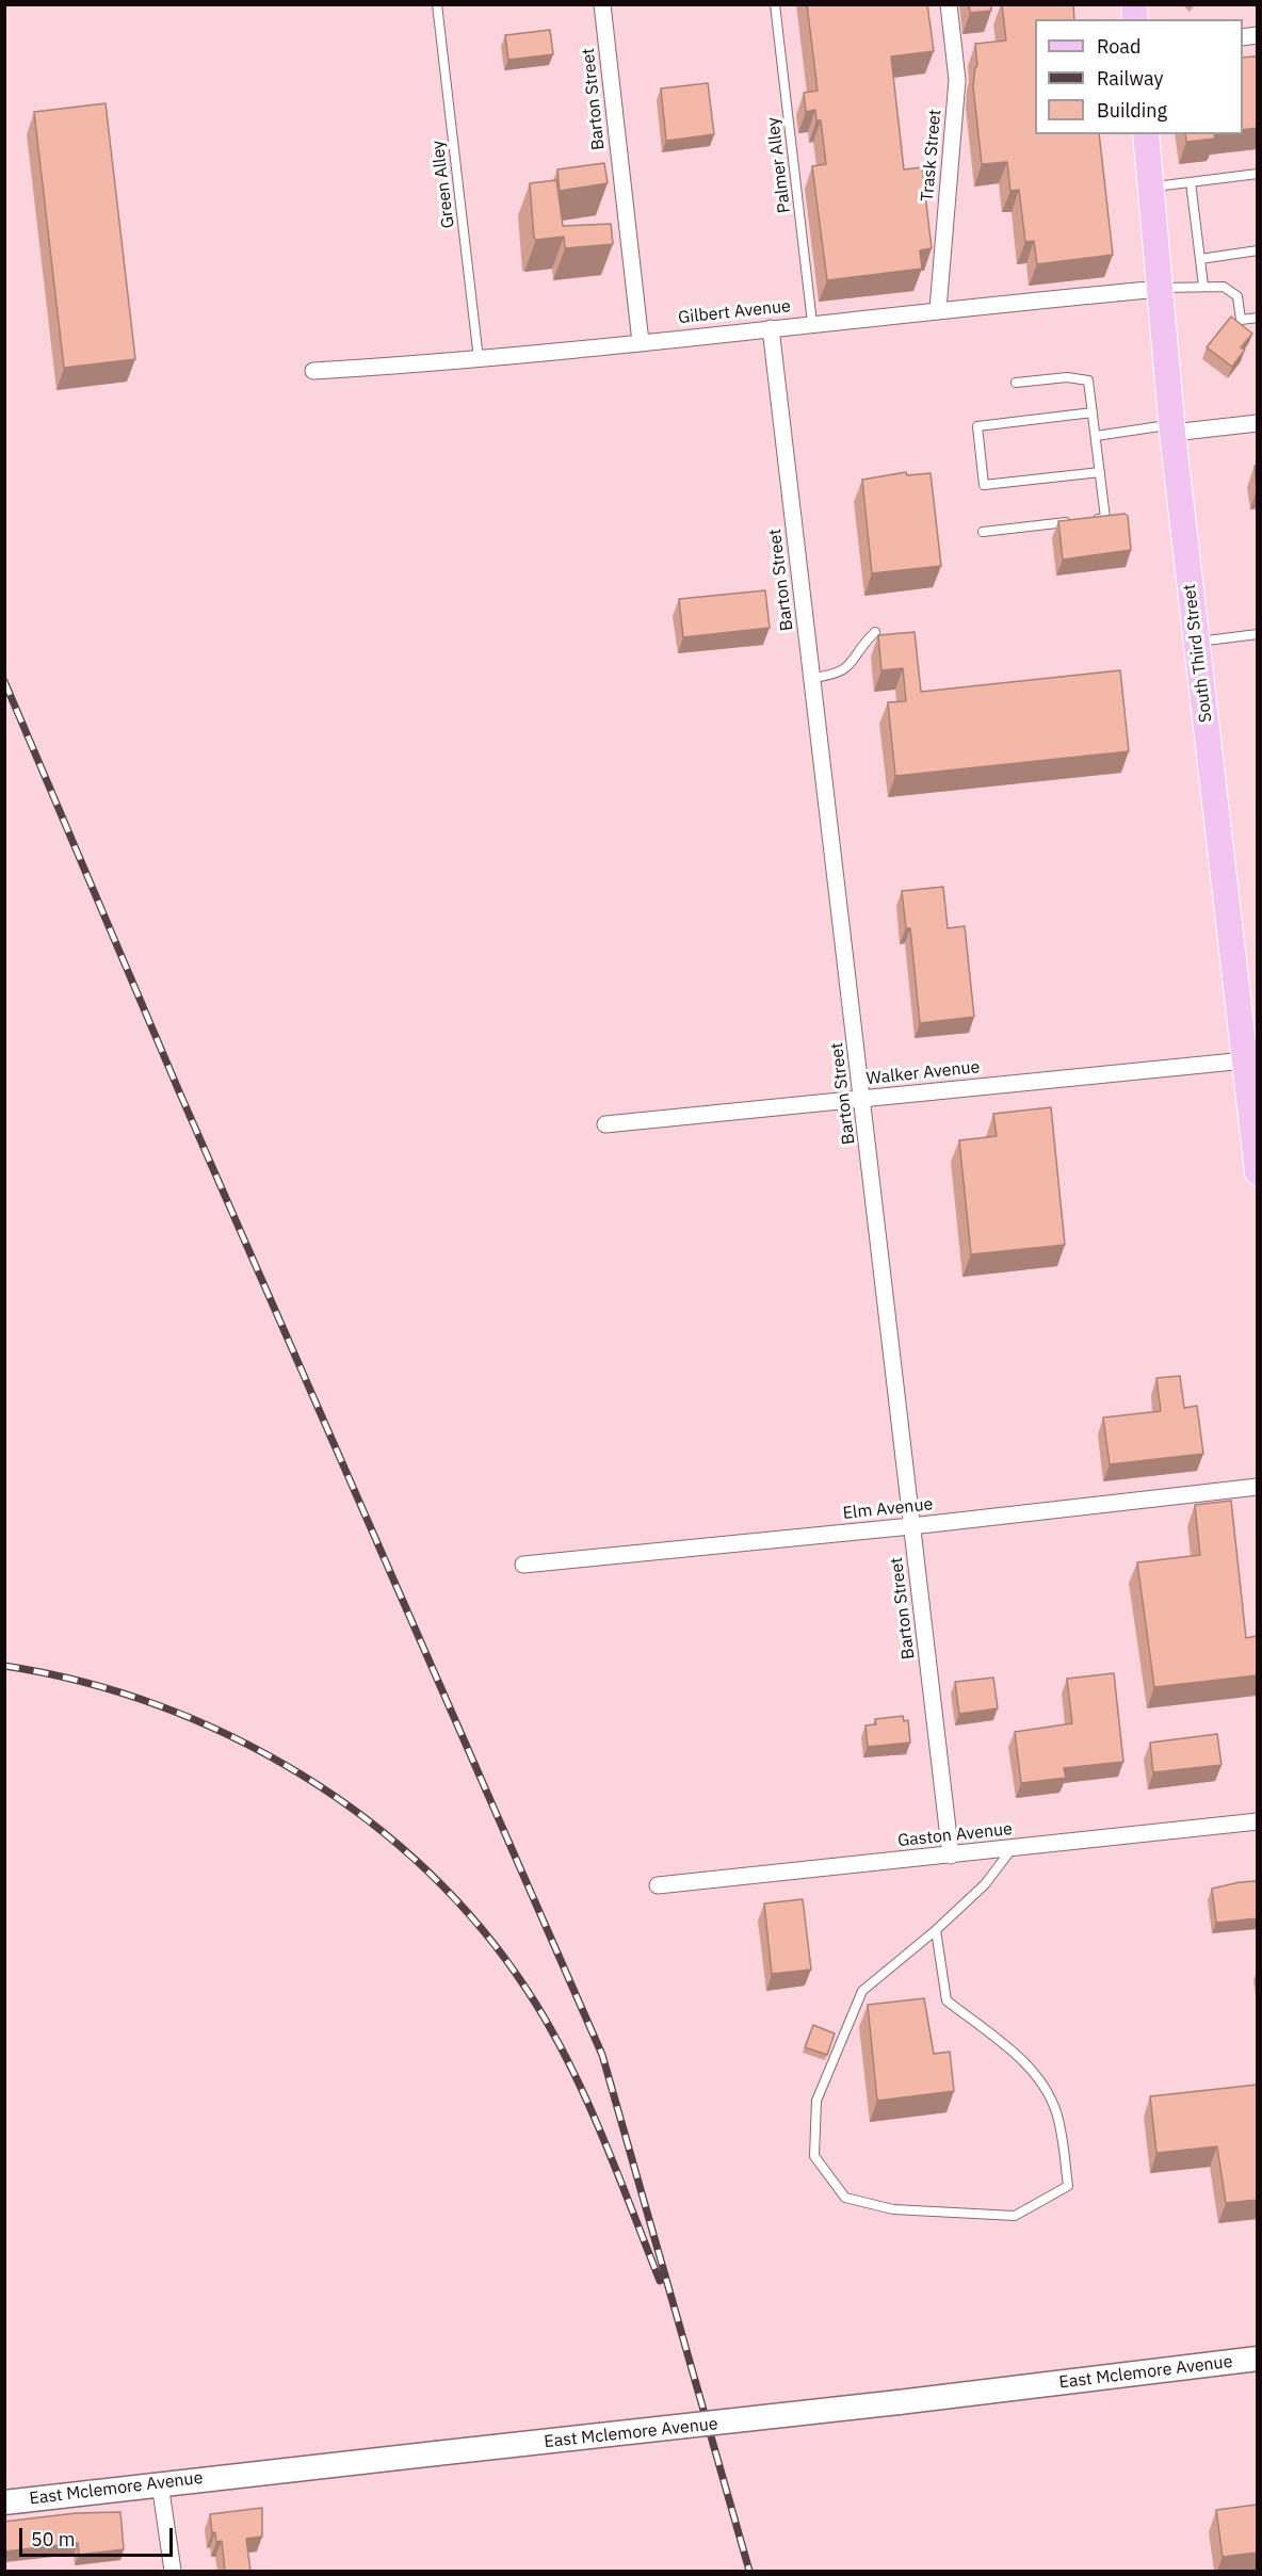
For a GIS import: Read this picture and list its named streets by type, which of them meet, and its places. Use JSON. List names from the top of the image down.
{
  "streets": {
    "main road": ["South Third Street", "East Mclemore Avenue"],
    "street": [
      "Barton Street",
      "Trask Street",
      "Gilbert Avenue",
      "Walker Avenue",
      "Elm Avenue",
      "Gaston Avenue"
    ],
    "lane": ["Palmer Alley", "Green Alley"]
  },
  "crossings": [
    ["Barton Street", "Gilbert Avenue"],
    ["Barton Street", "Walker Avenue"],
    ["Barton Street", "Elm Avenue"],
    ["Barton Street", "Gaston Avenue"],
    ["Trask Street", "Gilbert Avenue"],
    ["Palmer Alley", "Gilbert Avenue"],
    ["Green Alley", "Gilbert Avenue"],
    ["Gilbert Avenue", "South Third Street"],
    ["South Third Street", "Walker Avenue"]
  ],
  "legend": ["Road", "Railway", "Building"],
  "scale_bar": "50 m"
}
